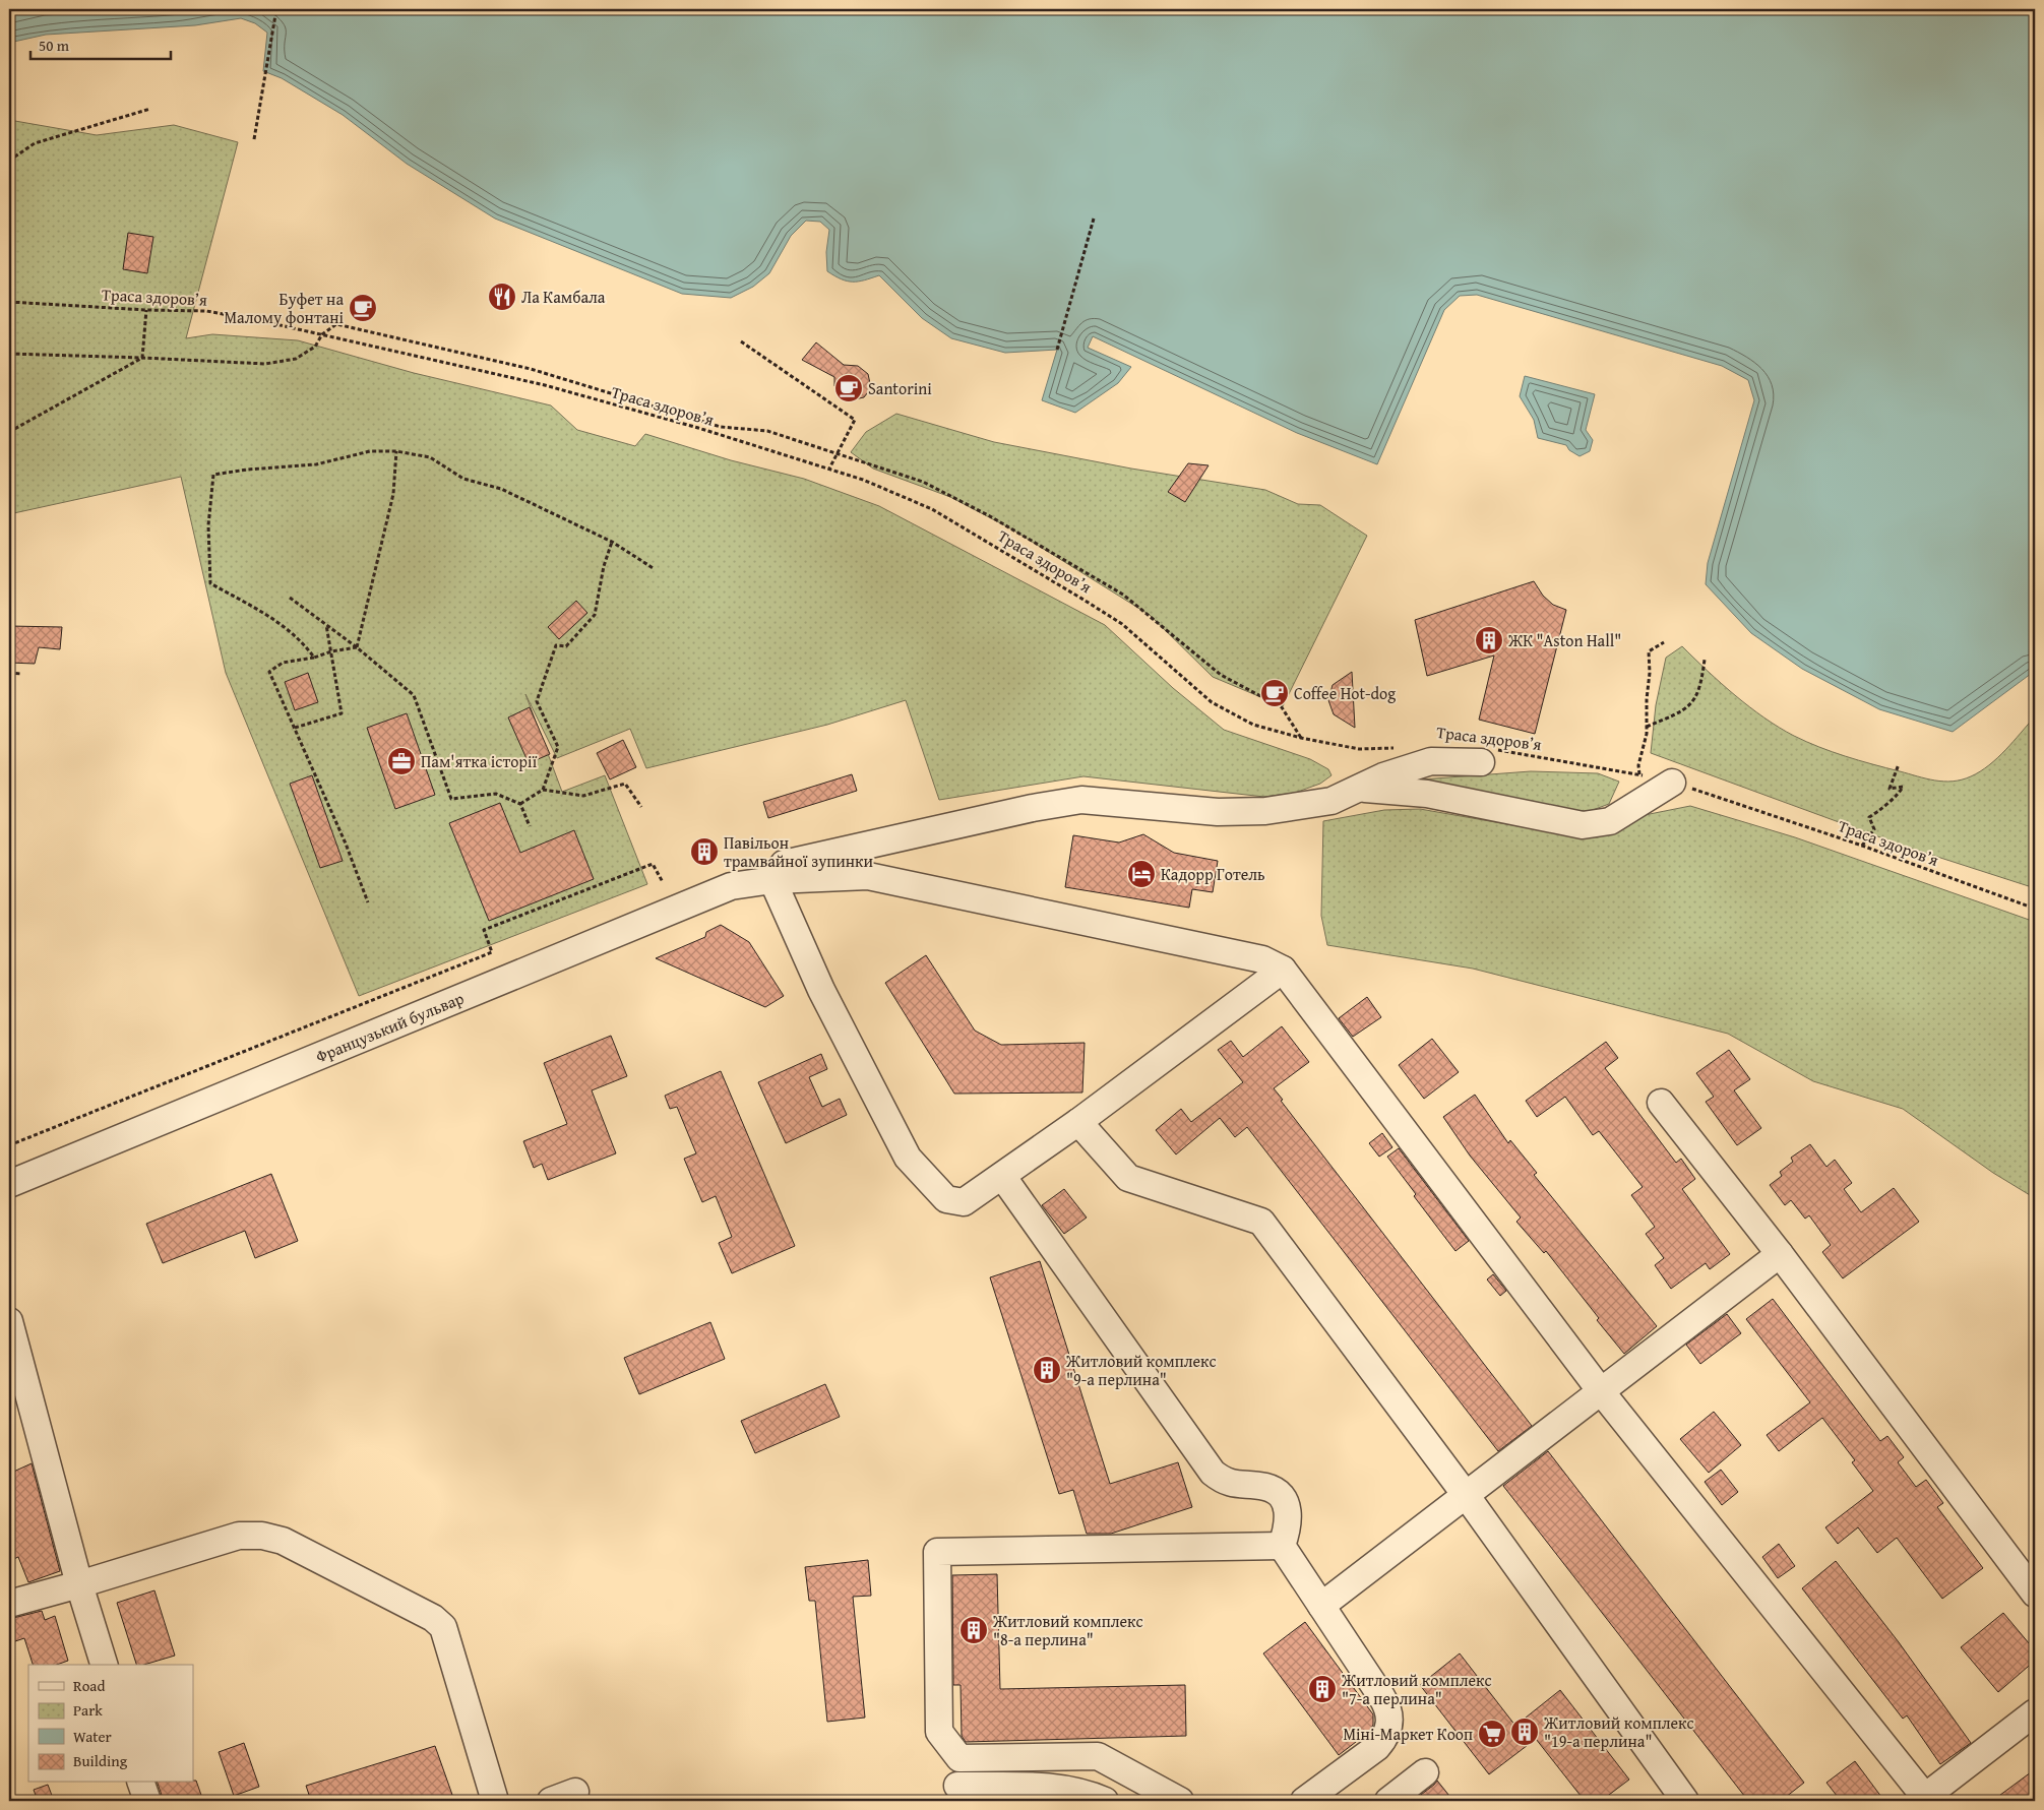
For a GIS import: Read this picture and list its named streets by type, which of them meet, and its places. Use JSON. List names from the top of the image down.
{
  "streets": {
    "street": ["Французький бульвар"],
    "path": ["Траса здоров’я"]
  },
  "places": {
    "restaurant": ["Ла Камбала"],
    "cafe": ["Буфет на Малому фонтані", "Santorini", "Coffee Hot-dog"],
    "building": [
      "ЖК \"Aston Hall\"",
      "Павільон трамвайної зупинки",
      "Житловий комплекс \"9-а перлина\"",
      "Житловий комплекс \"8-а перлина\"",
      "Житловий комплекс \"7-а перлина\"",
      "Житловий комплекс \"19-а перлина\""
    ],
    "office": ["Пам'ятка історії"],
    "hotel": ["Кадорр Готель"],
    "supermarket": ["Міні-Маркет Кооп"]
  },
  "legend": [
    "Road",
    "Park",
    "Water",
    "Building"
  ],
  "scale_bar": "50 m"
}
